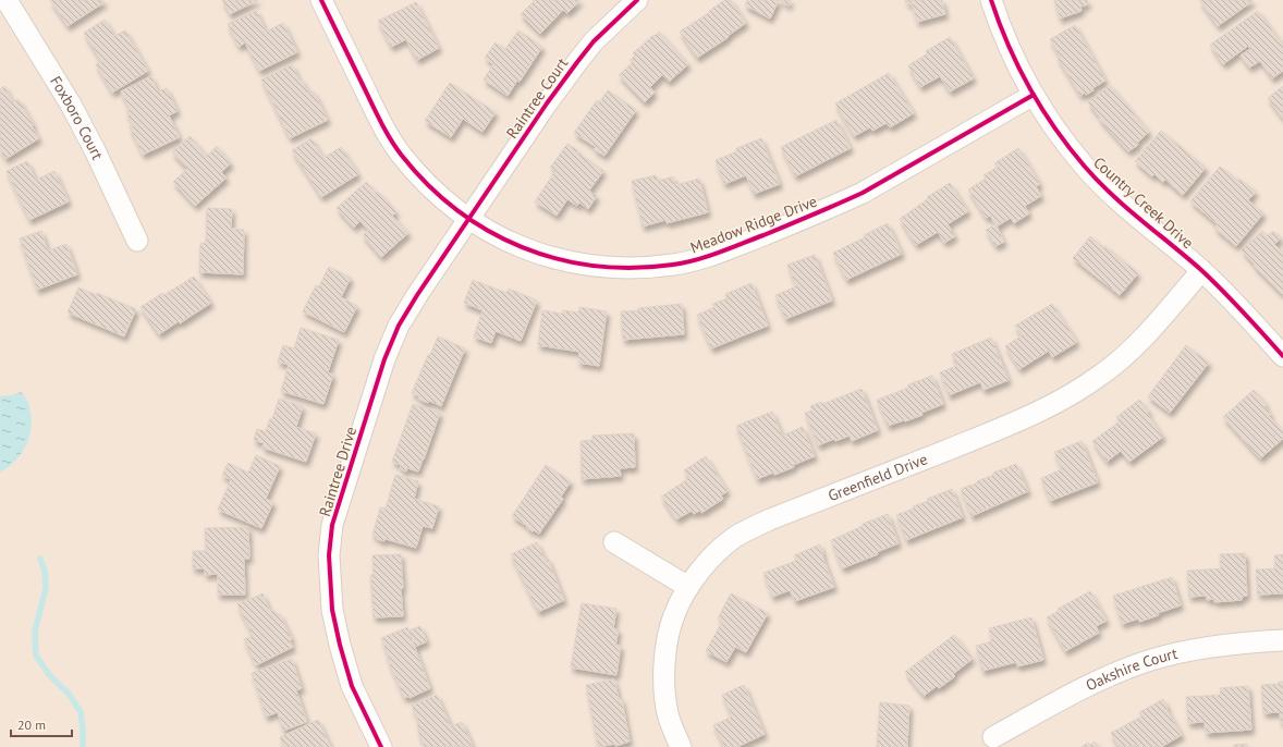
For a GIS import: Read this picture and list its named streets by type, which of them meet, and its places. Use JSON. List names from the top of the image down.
{
  "streets": {
    "street": [
      "Raintree Court",
      "Foxboro Court",
      "Country Creek Drive",
      "Meadow Ridge Drive",
      "Raintree Drive",
      "Greenfield Drive",
      "Oakshire Court"
    ]
  },
  "crossings": [
    ["Raintree Court", "Meadow Ridge Drive"],
    ["Raintree Court", "Raintree Drive"],
    ["Country Creek Drive", "Meadow Ridge Drive"],
    ["Country Creek Drive", "Greenfield Drive"],
    ["Meadow Ridge Drive", "Raintree Drive"]
  ],
  "scale_bar": "20 m"
}
